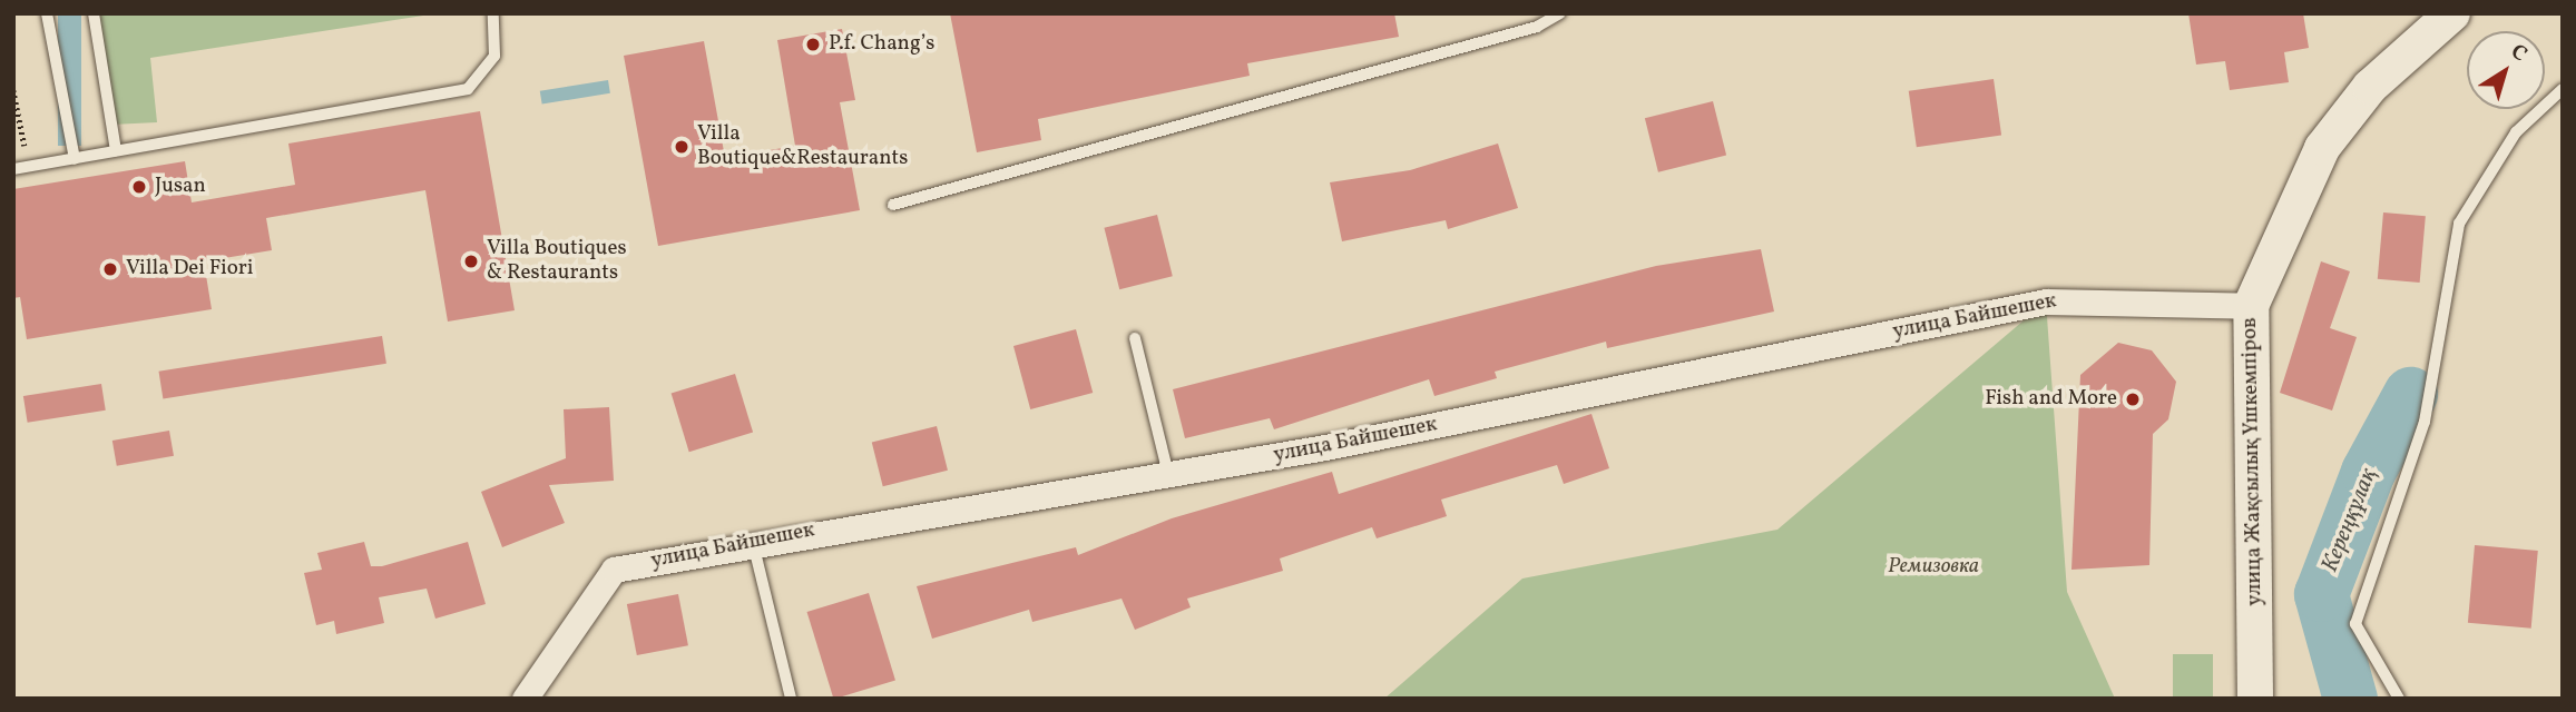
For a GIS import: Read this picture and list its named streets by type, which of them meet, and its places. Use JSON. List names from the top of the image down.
{
  "streets": {
    "street": ["улица Байшешек", "улица Жақсылық Үшкемпіров"]
  },
  "crossings": [
    ["улица Байшешек", "улица Жақсылық Үшкемпіров"]
  ],
  "water": ["Кереңқұлақ"],
  "parks": ["Ремизовка"],
  "places": [
    "P.f. Chang’s",
    "Villa Boutique&Restaurants",
    "Jusan",
    "Villa Boutiques & Restaurants",
    "Villa Dei Fiori",
    "Fish and More"
  ],
  "north": "top right"
}
